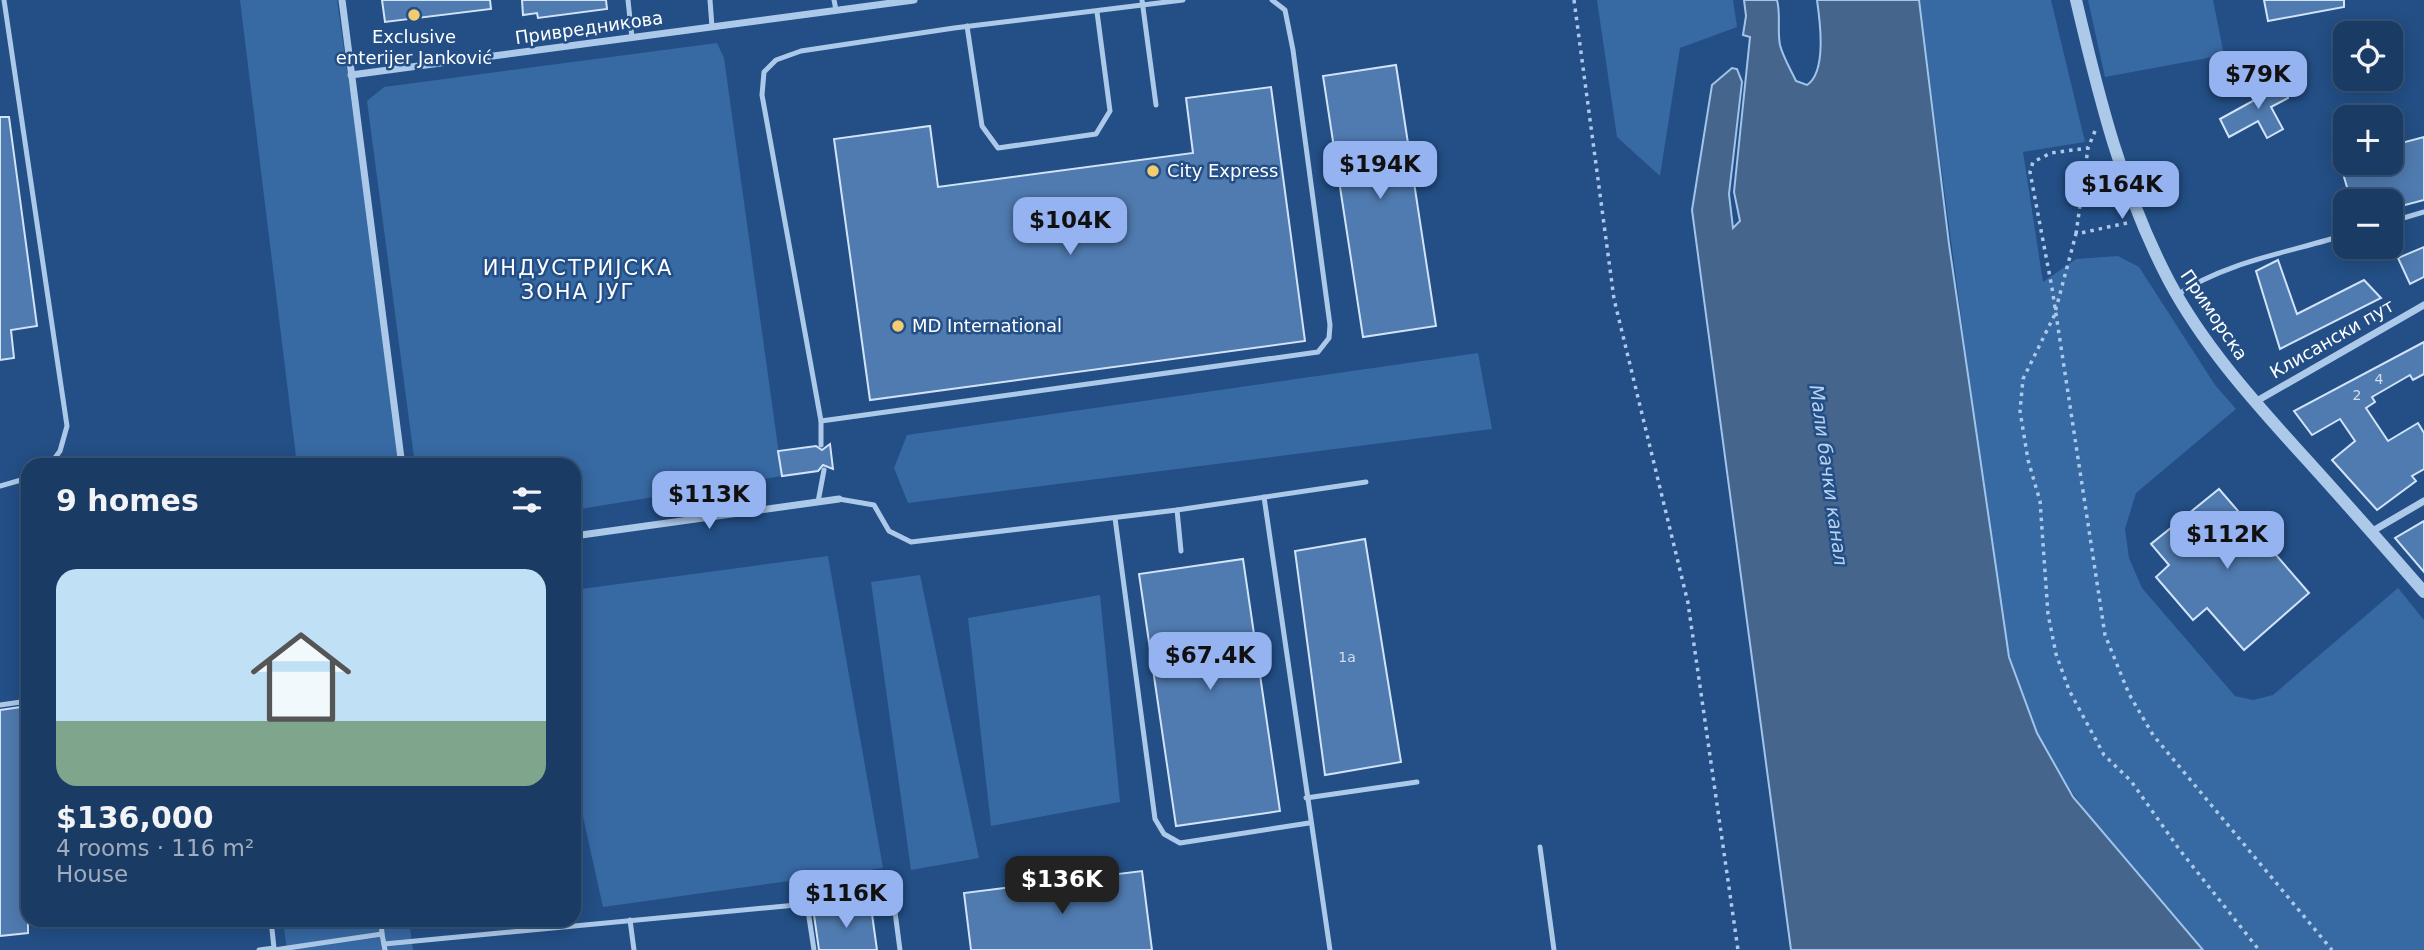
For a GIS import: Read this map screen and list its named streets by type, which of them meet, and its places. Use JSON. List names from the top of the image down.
{
  "streets": {
    "street": ["Привредникова", "Приморска", "Клисански пут"]
  },
  "crossings": [
    ["Приморска", "Клисански пут"]
  ],
  "districts": ["ИНДУСТРИЈСКА ЗОНА ЈУГ"],
  "water": ["Мали бачки канал"],
  "places": ["Exclusive enterijer Janković", "City Express", "MD International"],
  "house_numbers": ["4", "2", "1a"],
  "page": {
    "map_buttons": ["+", "−"],
    "price": [
      "$79K",
      "$194K",
      "$164K",
      "$104K",
      "$113K",
      "$112K",
      "$67.4K",
      "$136K",
      "$116K"
    ],
    "heading": "9 homes",
    "list": [
      {
        "name": "$136,000",
        "note": "4 rooms · 116 m² · House"
      }
    ]
  }
}
